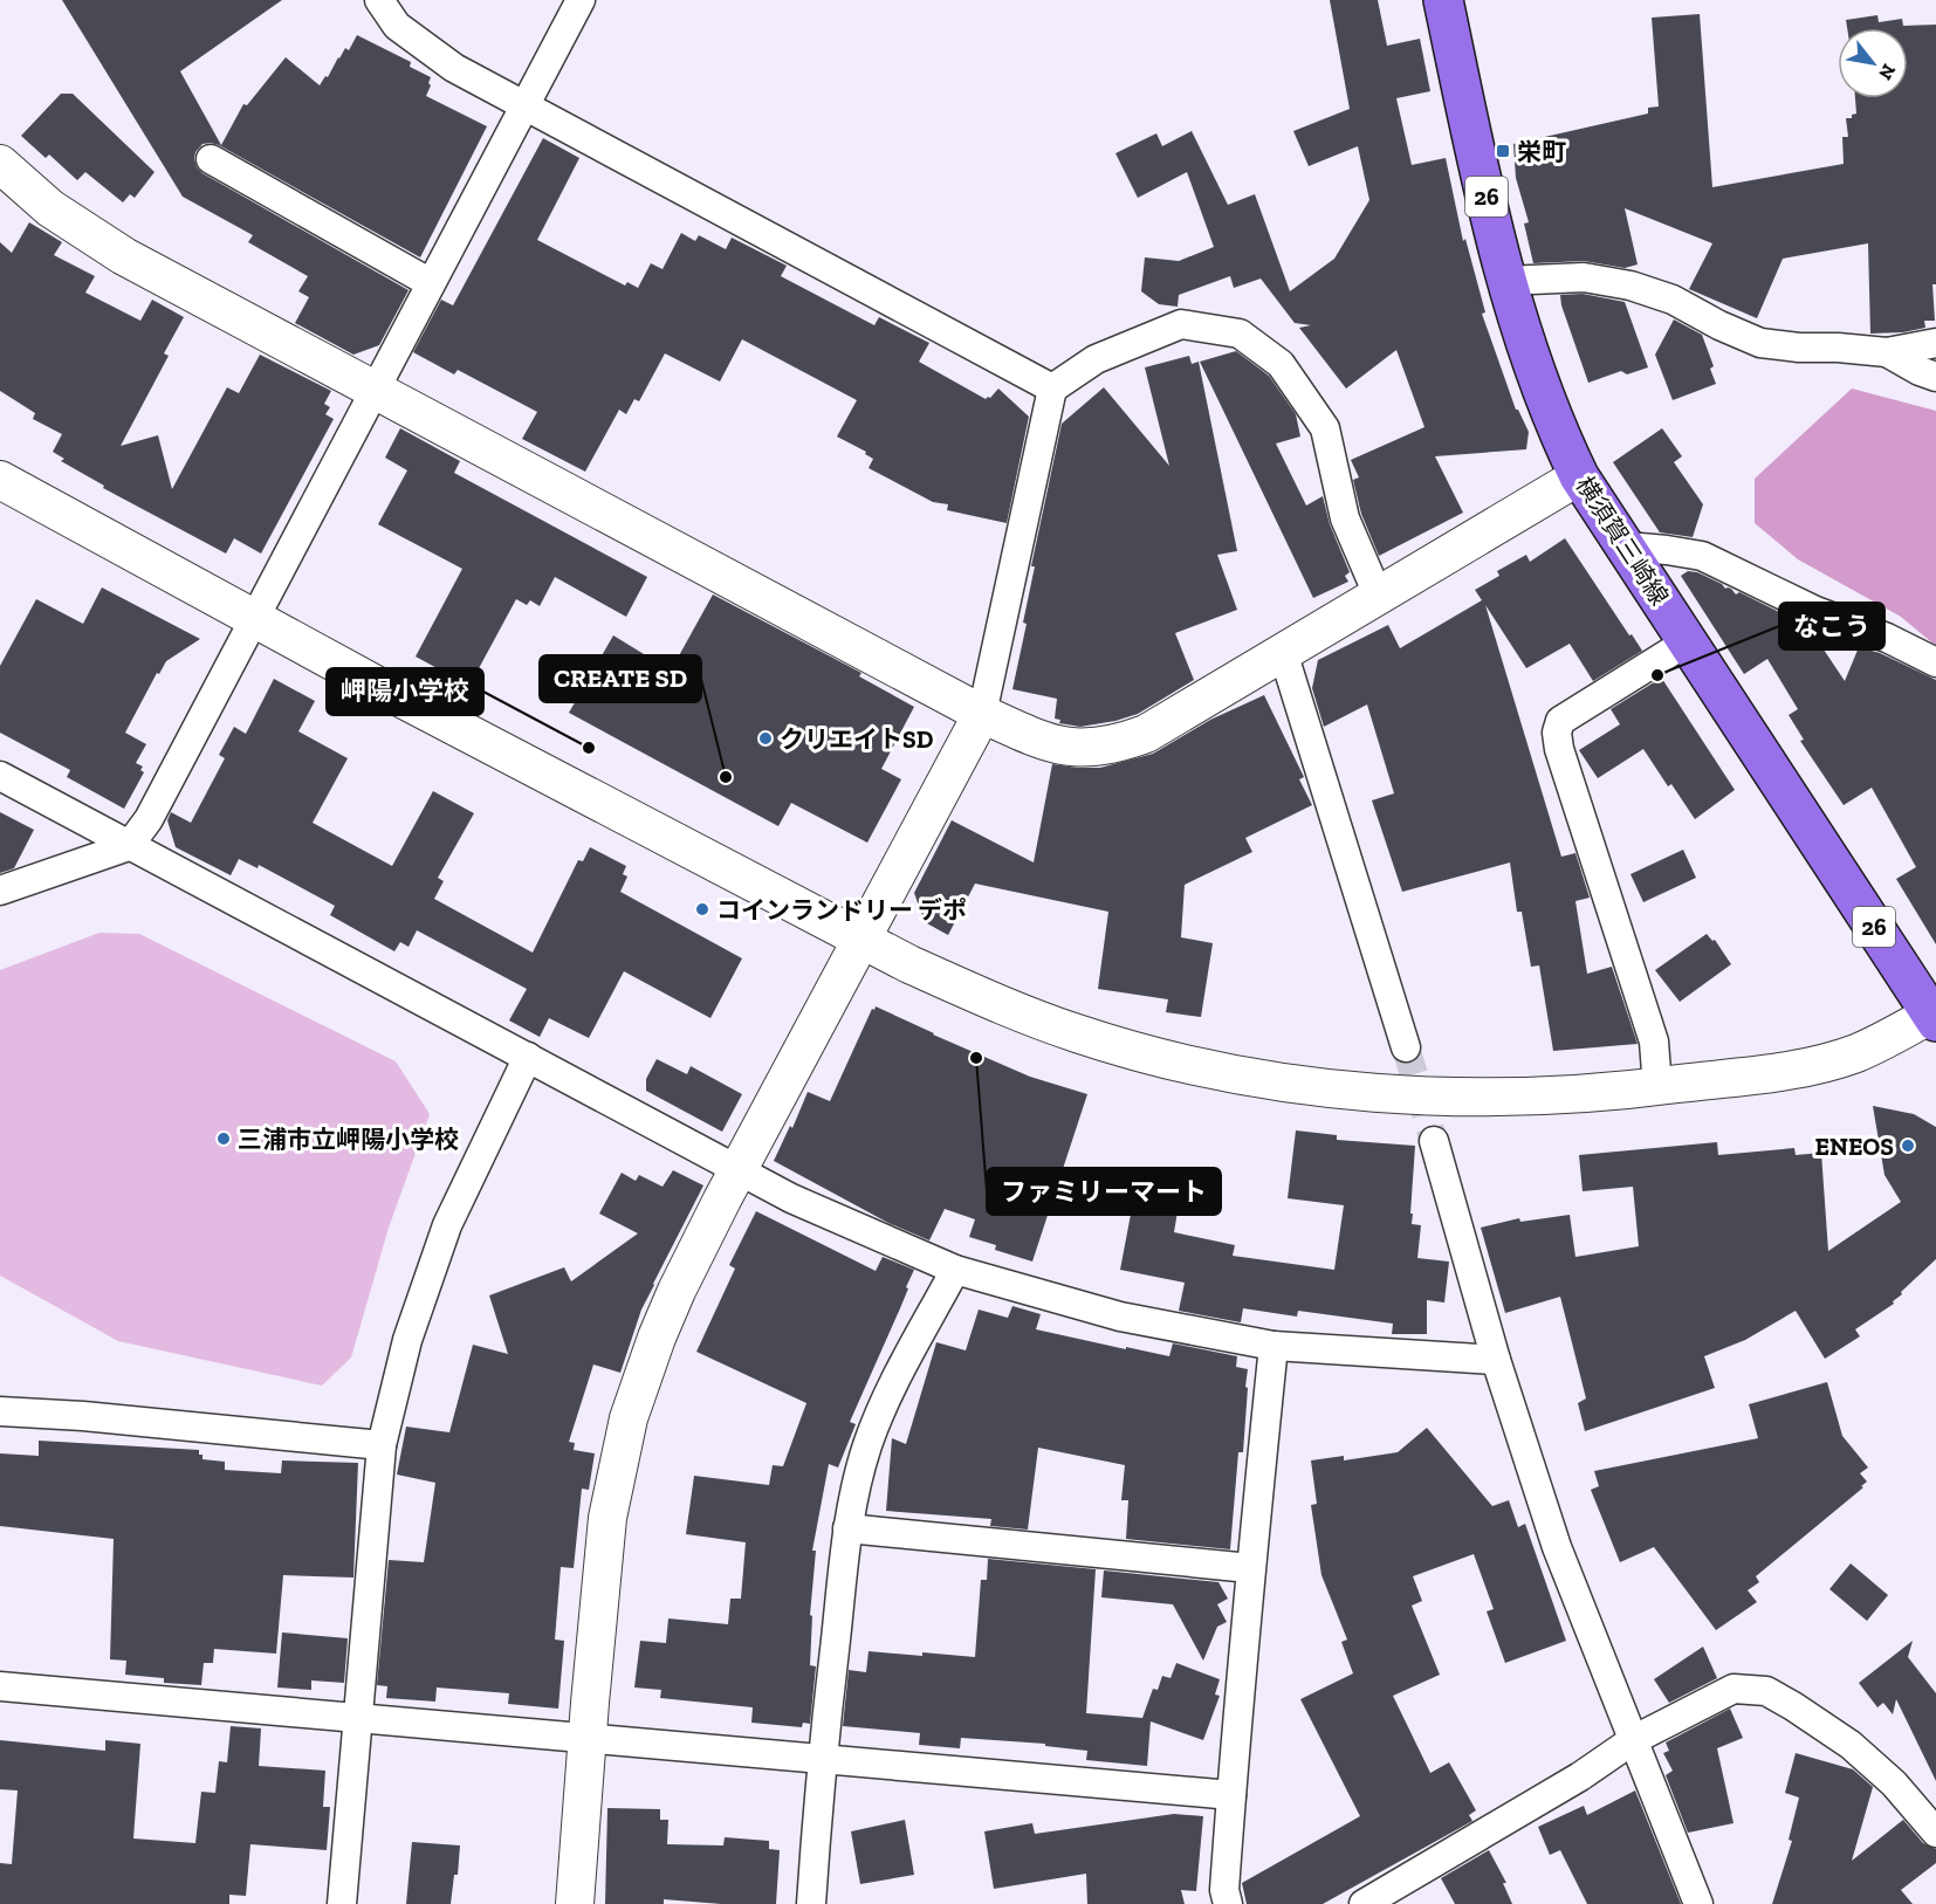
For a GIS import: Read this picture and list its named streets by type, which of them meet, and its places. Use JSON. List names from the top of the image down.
{
  "streets": {
    "main road": ["26", "横須賀三崎線"]
  },
  "places": {
    "transit": ["栄町"],
    "other": [
      "なこう",
      "クリエイトSD",
      "岬陽小学校",
      "CREATE SD",
      "コインランドリー デポ",
      "ファミリーマート",
      "三浦市立岬陽小学校",
      "ENEOS"
    ]
  },
  "north": "bottom right"
}
